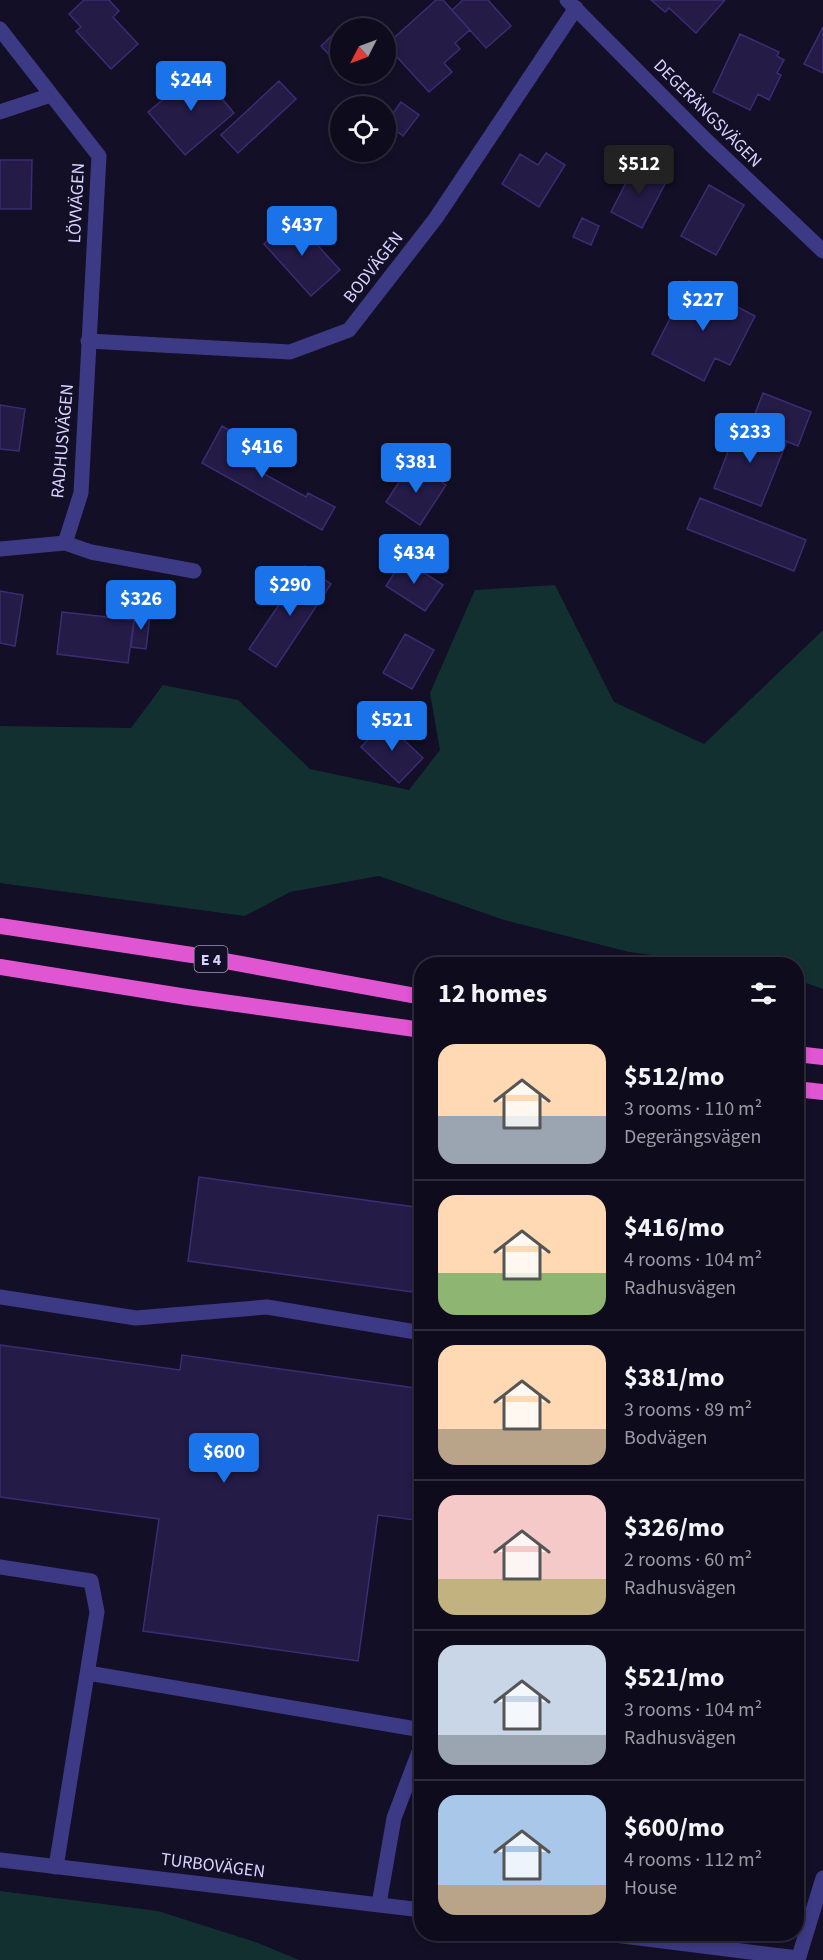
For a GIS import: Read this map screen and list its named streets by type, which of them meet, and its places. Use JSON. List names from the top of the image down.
{
  "streets": {
    "highway": ["E 4"],
    "street": [
      "DEGERÄNGSVÄGEN",
      "LÖVVÄGEN",
      "BODVÄGEN",
      "RADHUSVÄGEN",
      "TURBOVÄGEN"
    ]
  },
  "crossings": [
    ["DEGERÄNGSVÄGEN", "BODVÄGEN"],
    ["LÖVVÄGEN", "BODVÄGEN"],
    ["LÖVVÄGEN", "RADHUSVÄGEN"],
    ["BODVÄGEN", "RADHUSVÄGEN"]
  ],
  "north": "bottom left",
  "page": {
    "price": [
      "$244",
      "$512",
      "$437",
      "$227",
      "$233",
      "$416",
      "$381",
      "$434",
      "$290",
      "$326",
      "$521",
      "$600"
    ],
    "heading": "12 homes",
    "list": [
      {
        "name": "$512/mo",
        "note": "3 rooms · 110 m² · Degerängsvägen"
      },
      {
        "name": "$416/mo",
        "note": "4 rooms · 104 m² · Radhusvägen"
      },
      {
        "name": "$381/mo",
        "note": "3 rooms · 89 m² · Bodvägen"
      },
      {
        "name": "$326/mo",
        "note": "2 rooms · 60 m² · Radhusvägen"
      },
      {
        "name": "$521/mo",
        "note": "3 rooms · 104 m² · Radhusvägen"
      },
      {
        "name": "$600/mo",
        "note": "4 rooms · 112 m² · House"
      }
    ]
  }
}
